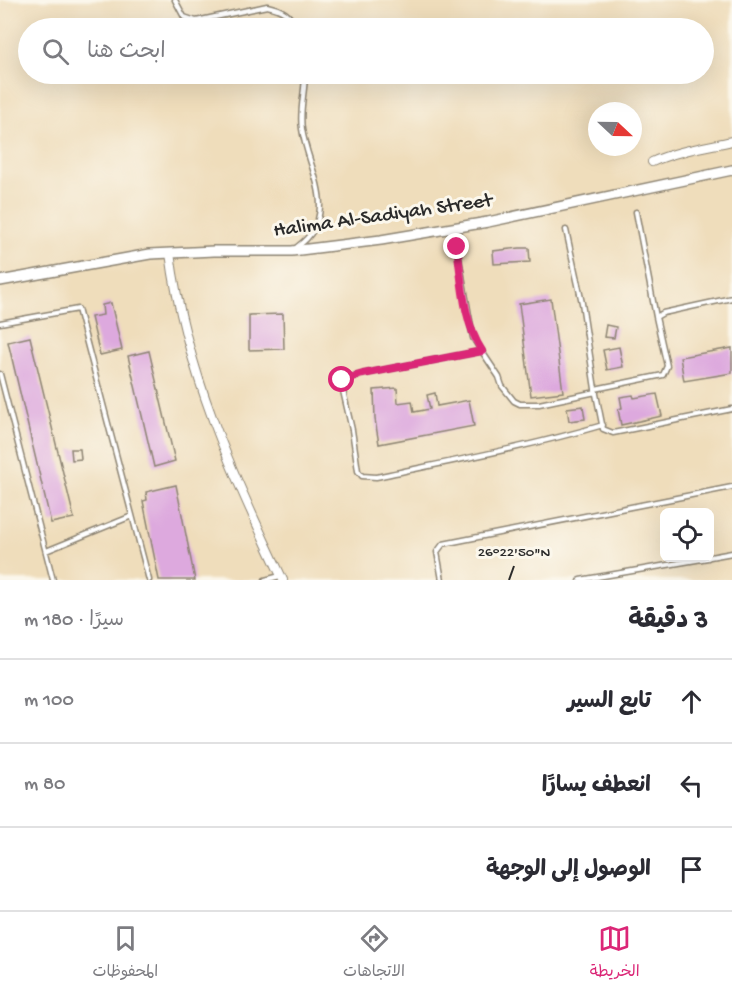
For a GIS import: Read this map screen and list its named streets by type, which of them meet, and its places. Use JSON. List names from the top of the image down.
{
  "streets": {
    "street": ["Halima Al-Sadiyah Street"]
  },
  "north": "right",
  "page": {
    "search": "ابحث هنا",
    "heading": ["3 دقيقة", "سيرًا · 180 m"],
    "list": [
      ["تابع السير", "100 m"],
      ["انعطف يسارًا", "80 m"],
      "الوصول إلى الوجهة"
    ],
    "nav": ["الخريطة", "الاتجاهات", "المحفوظات"]
  },
  "coordinates": ["26°22'50\"N"]
}
